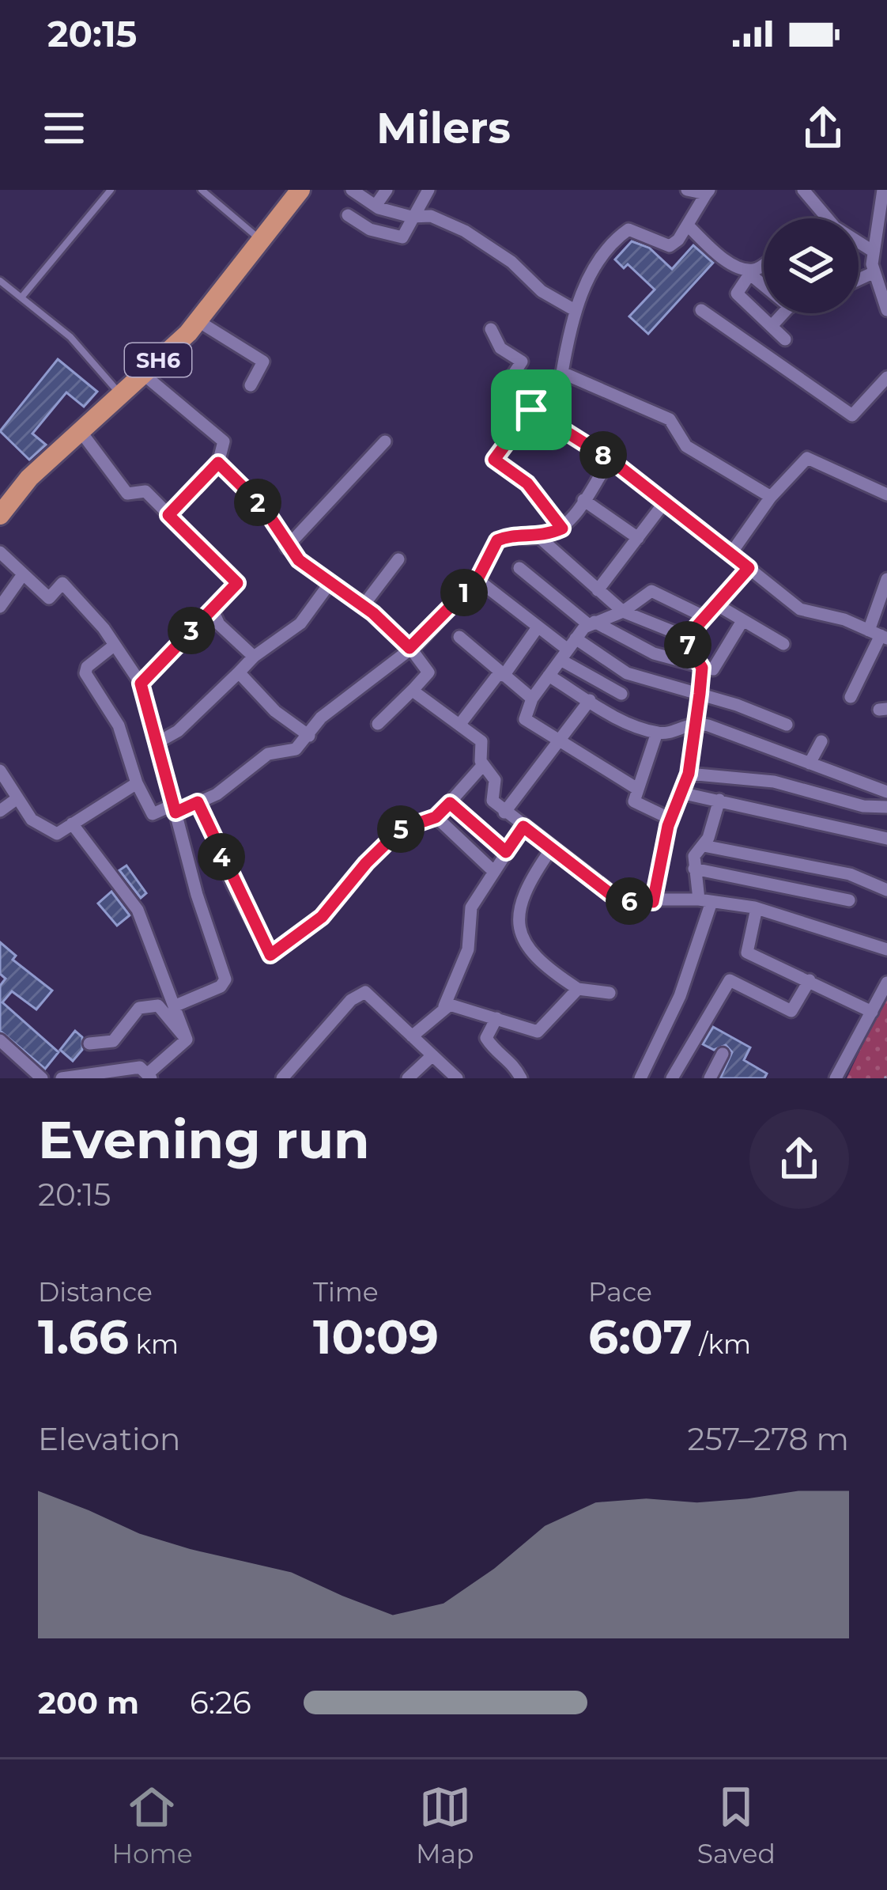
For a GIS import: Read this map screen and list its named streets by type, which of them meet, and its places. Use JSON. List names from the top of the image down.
{
  "streets": {
    "main road": ["SH6"]
  },
  "page": {
    "status": "20:15",
    "header": "Milers",
    "pins": [
      "8",
      "2",
      "1",
      "3",
      "7",
      "5",
      "4",
      "6"
    ],
    "heading": ["Evening run", "20:15"],
    "stats": [
      ["Distance", "1.66 km"],
      ["Time", "10:09"],
      ["Pace", "6:07 /km"]
    ],
    "chart": ["Elevation", "257–278 m"],
    "list": [
      {
        "name": "200 m",
        "note": "6:26"
      }
    ],
    "tabs": ["Home", "Map", "Saved"]
  }
}
